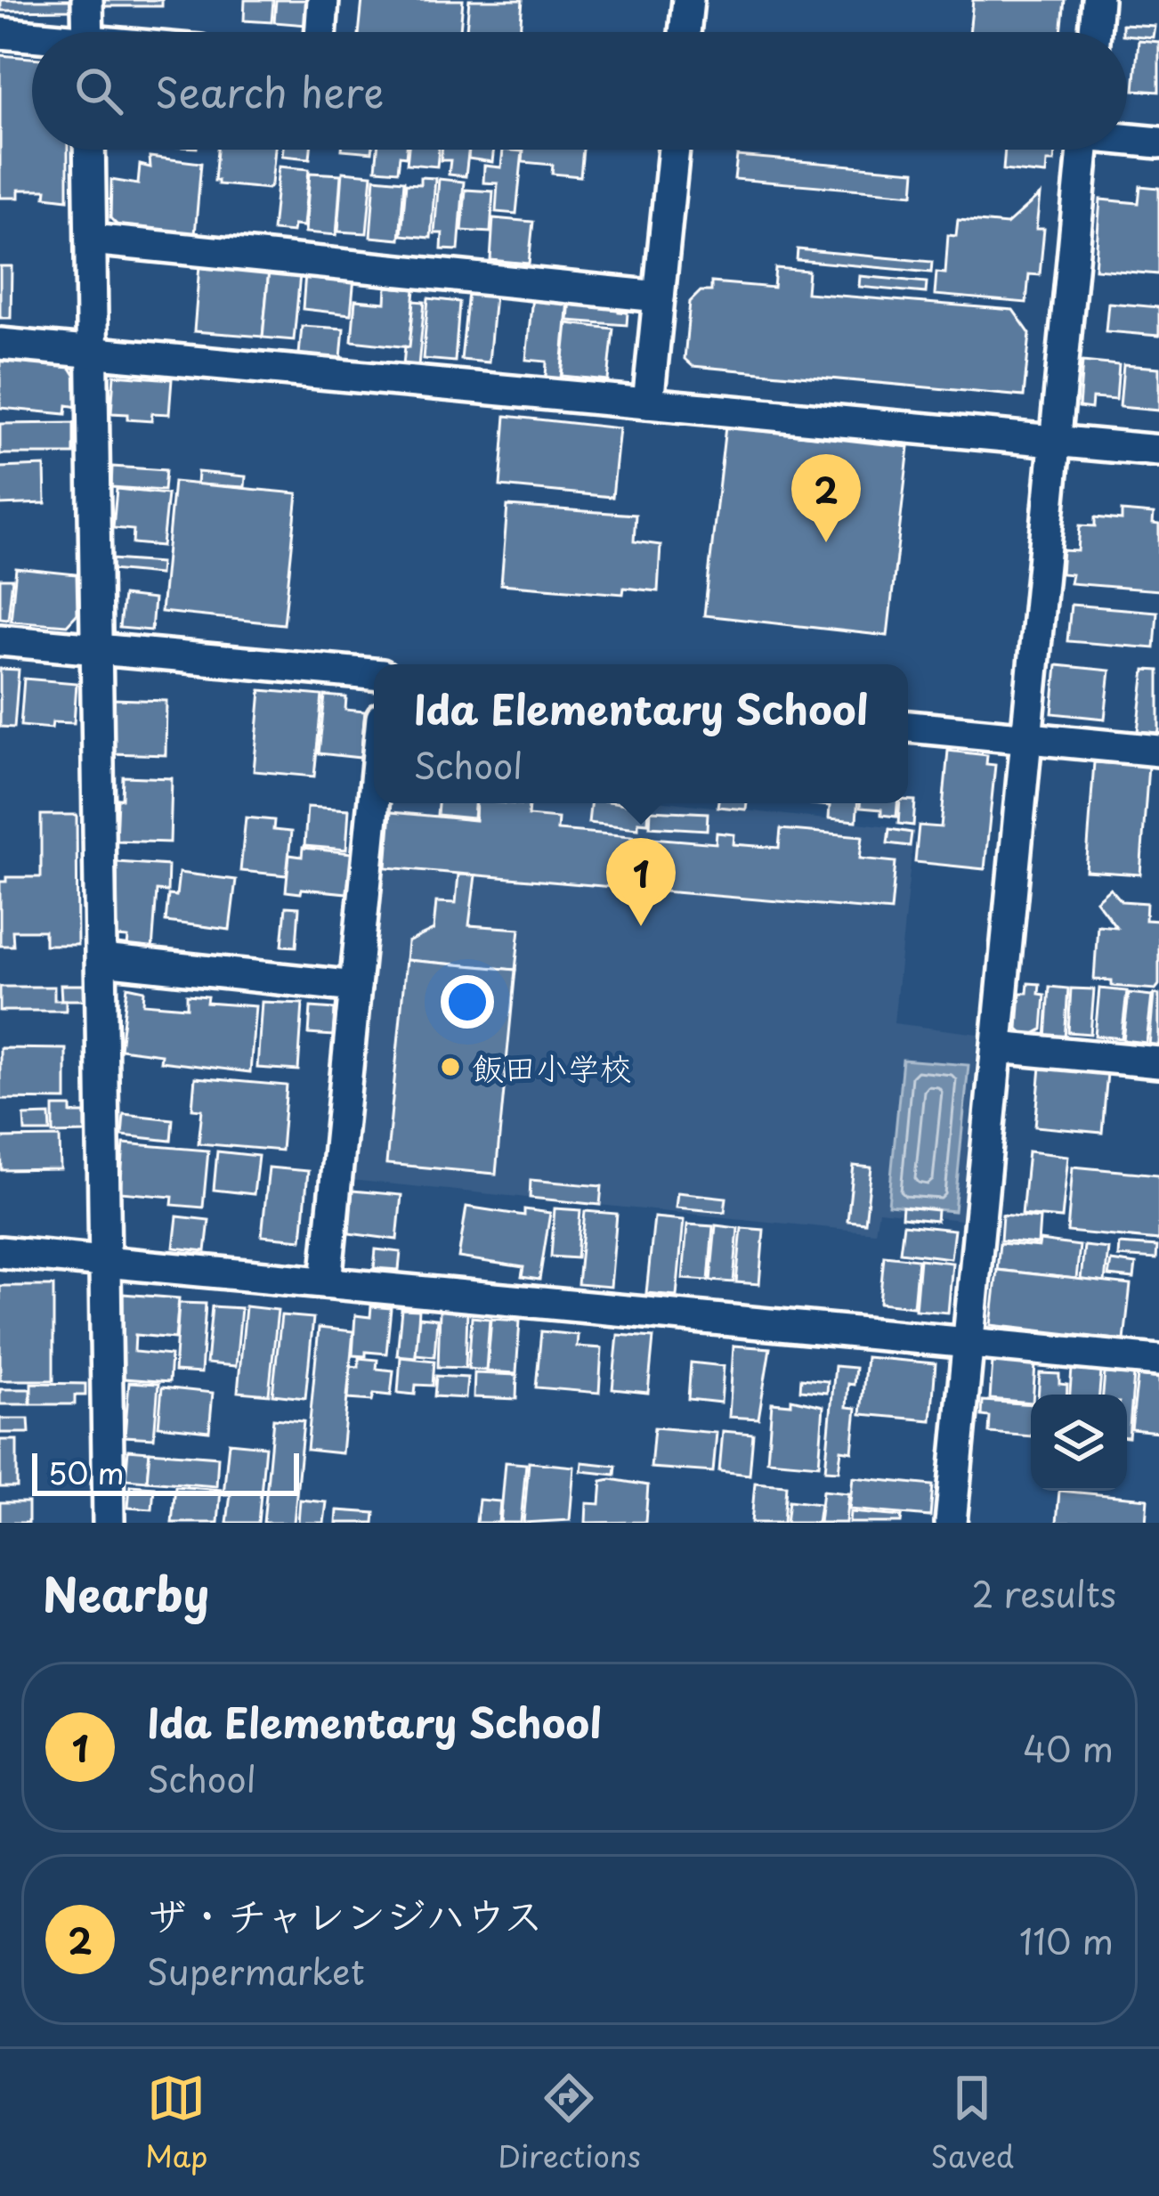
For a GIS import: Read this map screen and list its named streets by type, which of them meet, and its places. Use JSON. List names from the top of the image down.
{
  "places": ["飯田小学校"],
  "scale_bar": "50 m",
  "page": {
    "search": "Search here",
    "pins": ["2", "1"],
    "popup": ["Ida Elementary School", "School"],
    "scale": "50 m",
    "heading": ["Nearby", "2 results"],
    "list": [
      {
        "mark": "1",
        "name": "Ida Elementary School",
        "note": "School",
        "value": "40 m"
      },
      {
        "mark": "2",
        "name": "ザ・チャレンジハウス",
        "note": "Supermarket",
        "value": "110 m"
      }
    ],
    "nav": ["Map", "Directions", "Saved"]
  }
}
